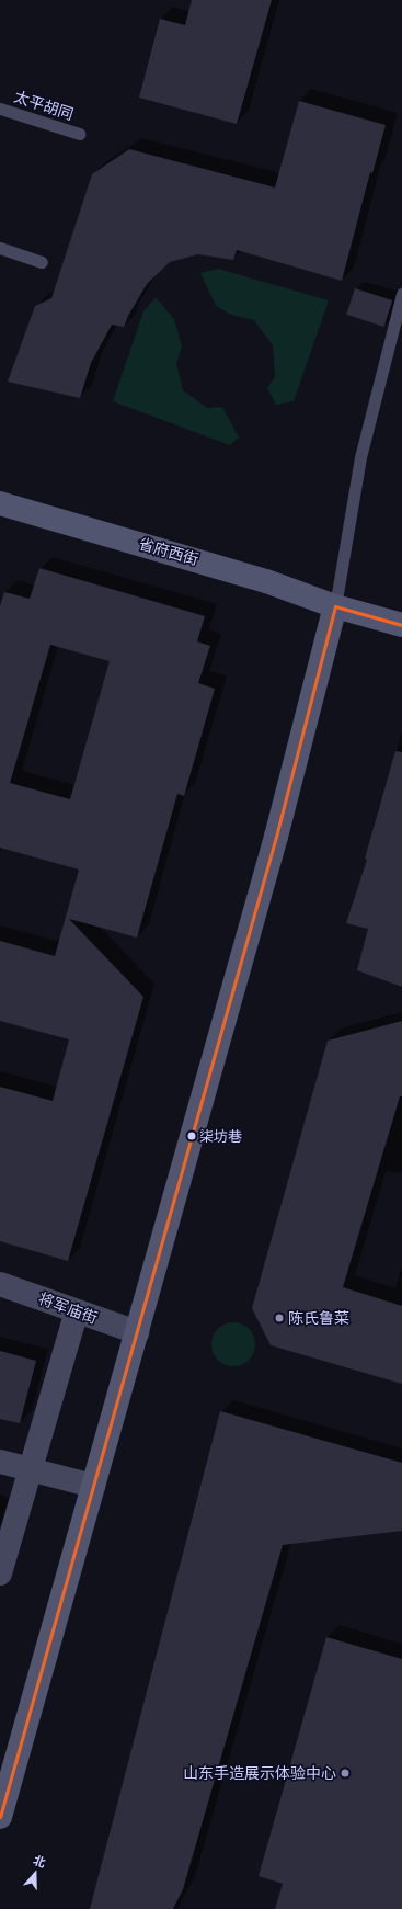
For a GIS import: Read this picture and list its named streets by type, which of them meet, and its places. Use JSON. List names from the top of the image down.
{
  "streets": {
    "street": ["省府西街", "将军庙街"],
    "lane": ["太平胡同"]
  },
  "places": ["柒坊巷", "陈氏鲁菜", "山东手造展示体验中心"],
  "north": "top"
}
